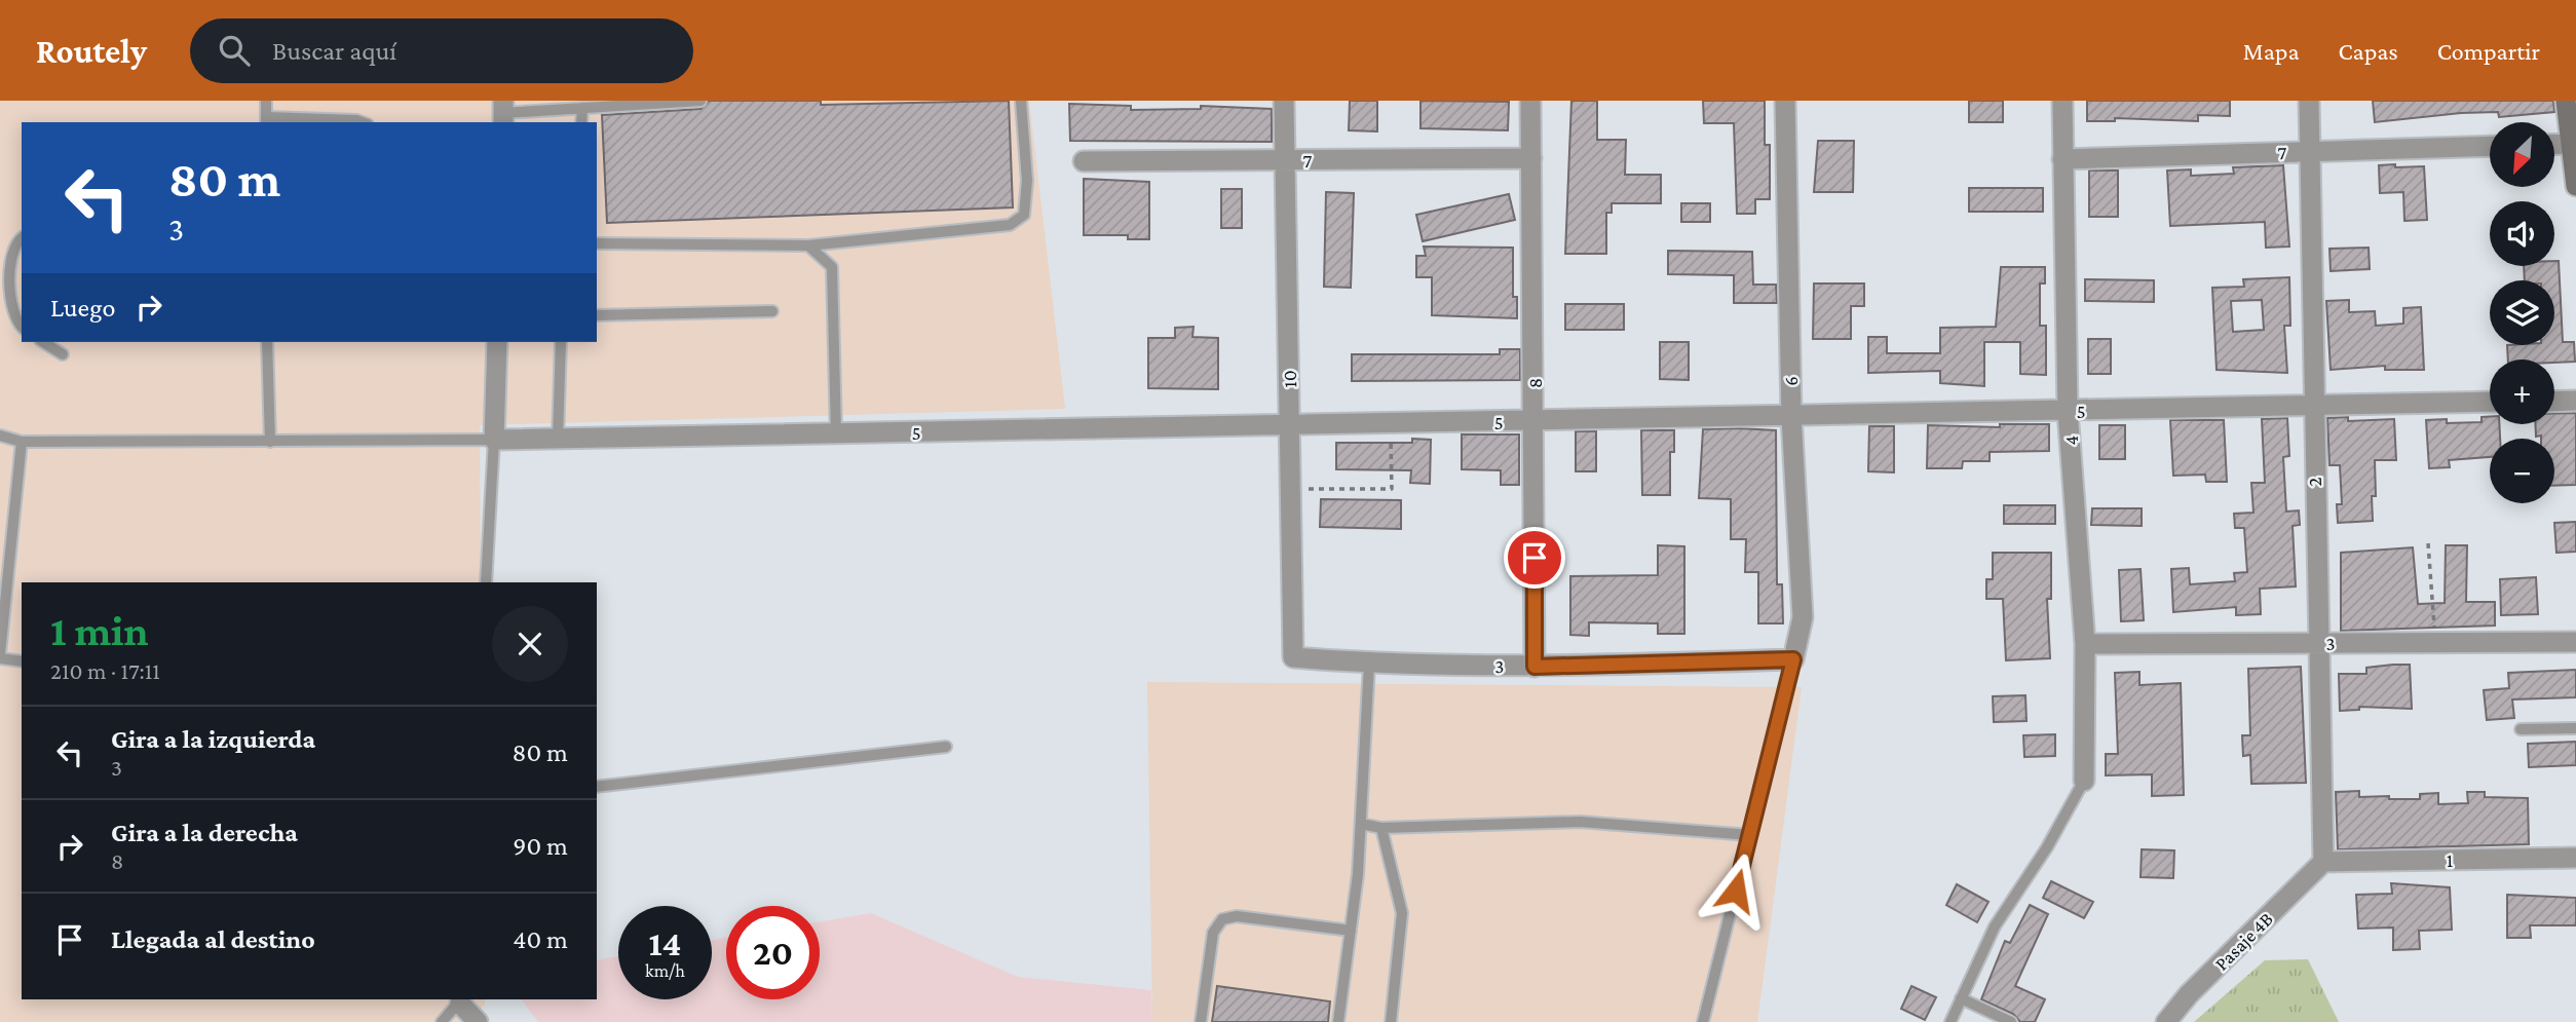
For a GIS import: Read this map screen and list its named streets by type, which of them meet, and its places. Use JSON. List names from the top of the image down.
{
  "streets": {
    "street": [
      "7",
      "10",
      "6",
      "8",
      "5",
      "4",
      "2",
      "3",
      "1",
      "Pasaje 4B"
    ]
  },
  "crossings": [
    ["7", "10"],
    ["7", "8"],
    ["7", "4"],
    ["7", "2"],
    ["10", "5"],
    ["10", "3"],
    ["6", "5"],
    ["6", "3"],
    ["8", "5"],
    ["8", "3"],
    ["5", "4"],
    ["5", "2"],
    ["4", "3"],
    ["2", "3"],
    ["2", "1"],
    ["2", "Pasaje 4B"],
    ["1", "Pasaje 4B"]
  ],
  "north": "bottom left",
  "page": {
    "header": "Routely",
    "search": "Buscar aquí",
    "nav": ["Mapa", "Capas", "Compartir"],
    "map_buttons": ["+", "−"],
    "turn": ["80 m", "3"],
    "then": "Luego",
    "heading": ["1 min", "210 m · 17:11"],
    "list": [
      {
        "name": "Gira a la izquierda",
        "note": "3",
        "value": "80 m"
      },
      {
        "name": "Gira a la derecha",
        "note": "8",
        "value": "90 m"
      },
      {
        "name": "Llegada al destino",
        "value": "40 m"
      }
    ],
    "speed": "14 km/h",
    "limit": "20"
  }
}
